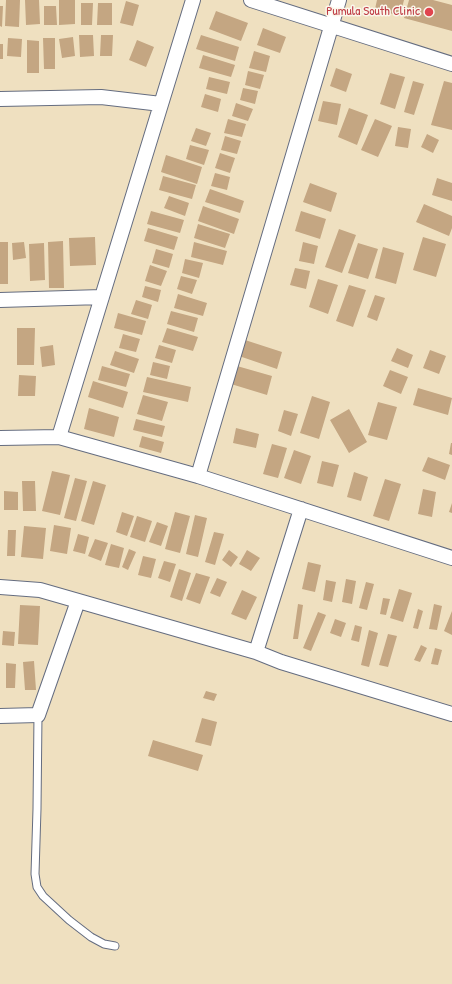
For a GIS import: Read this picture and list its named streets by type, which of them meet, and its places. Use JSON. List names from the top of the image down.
{
  "places": ["Pumula South Clinic"]
}
